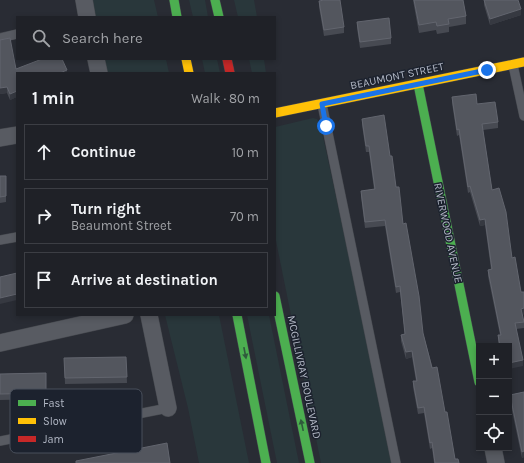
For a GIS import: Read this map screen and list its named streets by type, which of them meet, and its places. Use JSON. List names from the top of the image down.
{
  "streets": {
    "street": ["BEAUMONT STREET", "RIVERWOOD AVENUE", "MCGILLIVRAY BOULEVARD"]
  },
  "crossings": [
    ["BEAUMONT STREET", "RIVERWOOD AVENUE"]
  ],
  "legend": ["Fast", "Slow", "Jam"],
  "page": {
    "search": "Search here",
    "heading": ["1 min", "Walk · 80 m"],
    "list": [
      ["Continue", "10 m"],
      ["Turn right", "Beaumont Street", "70 m"],
      "Arrive at destination"
    ],
    "map_buttons": ["+", "−"]
  }
}
